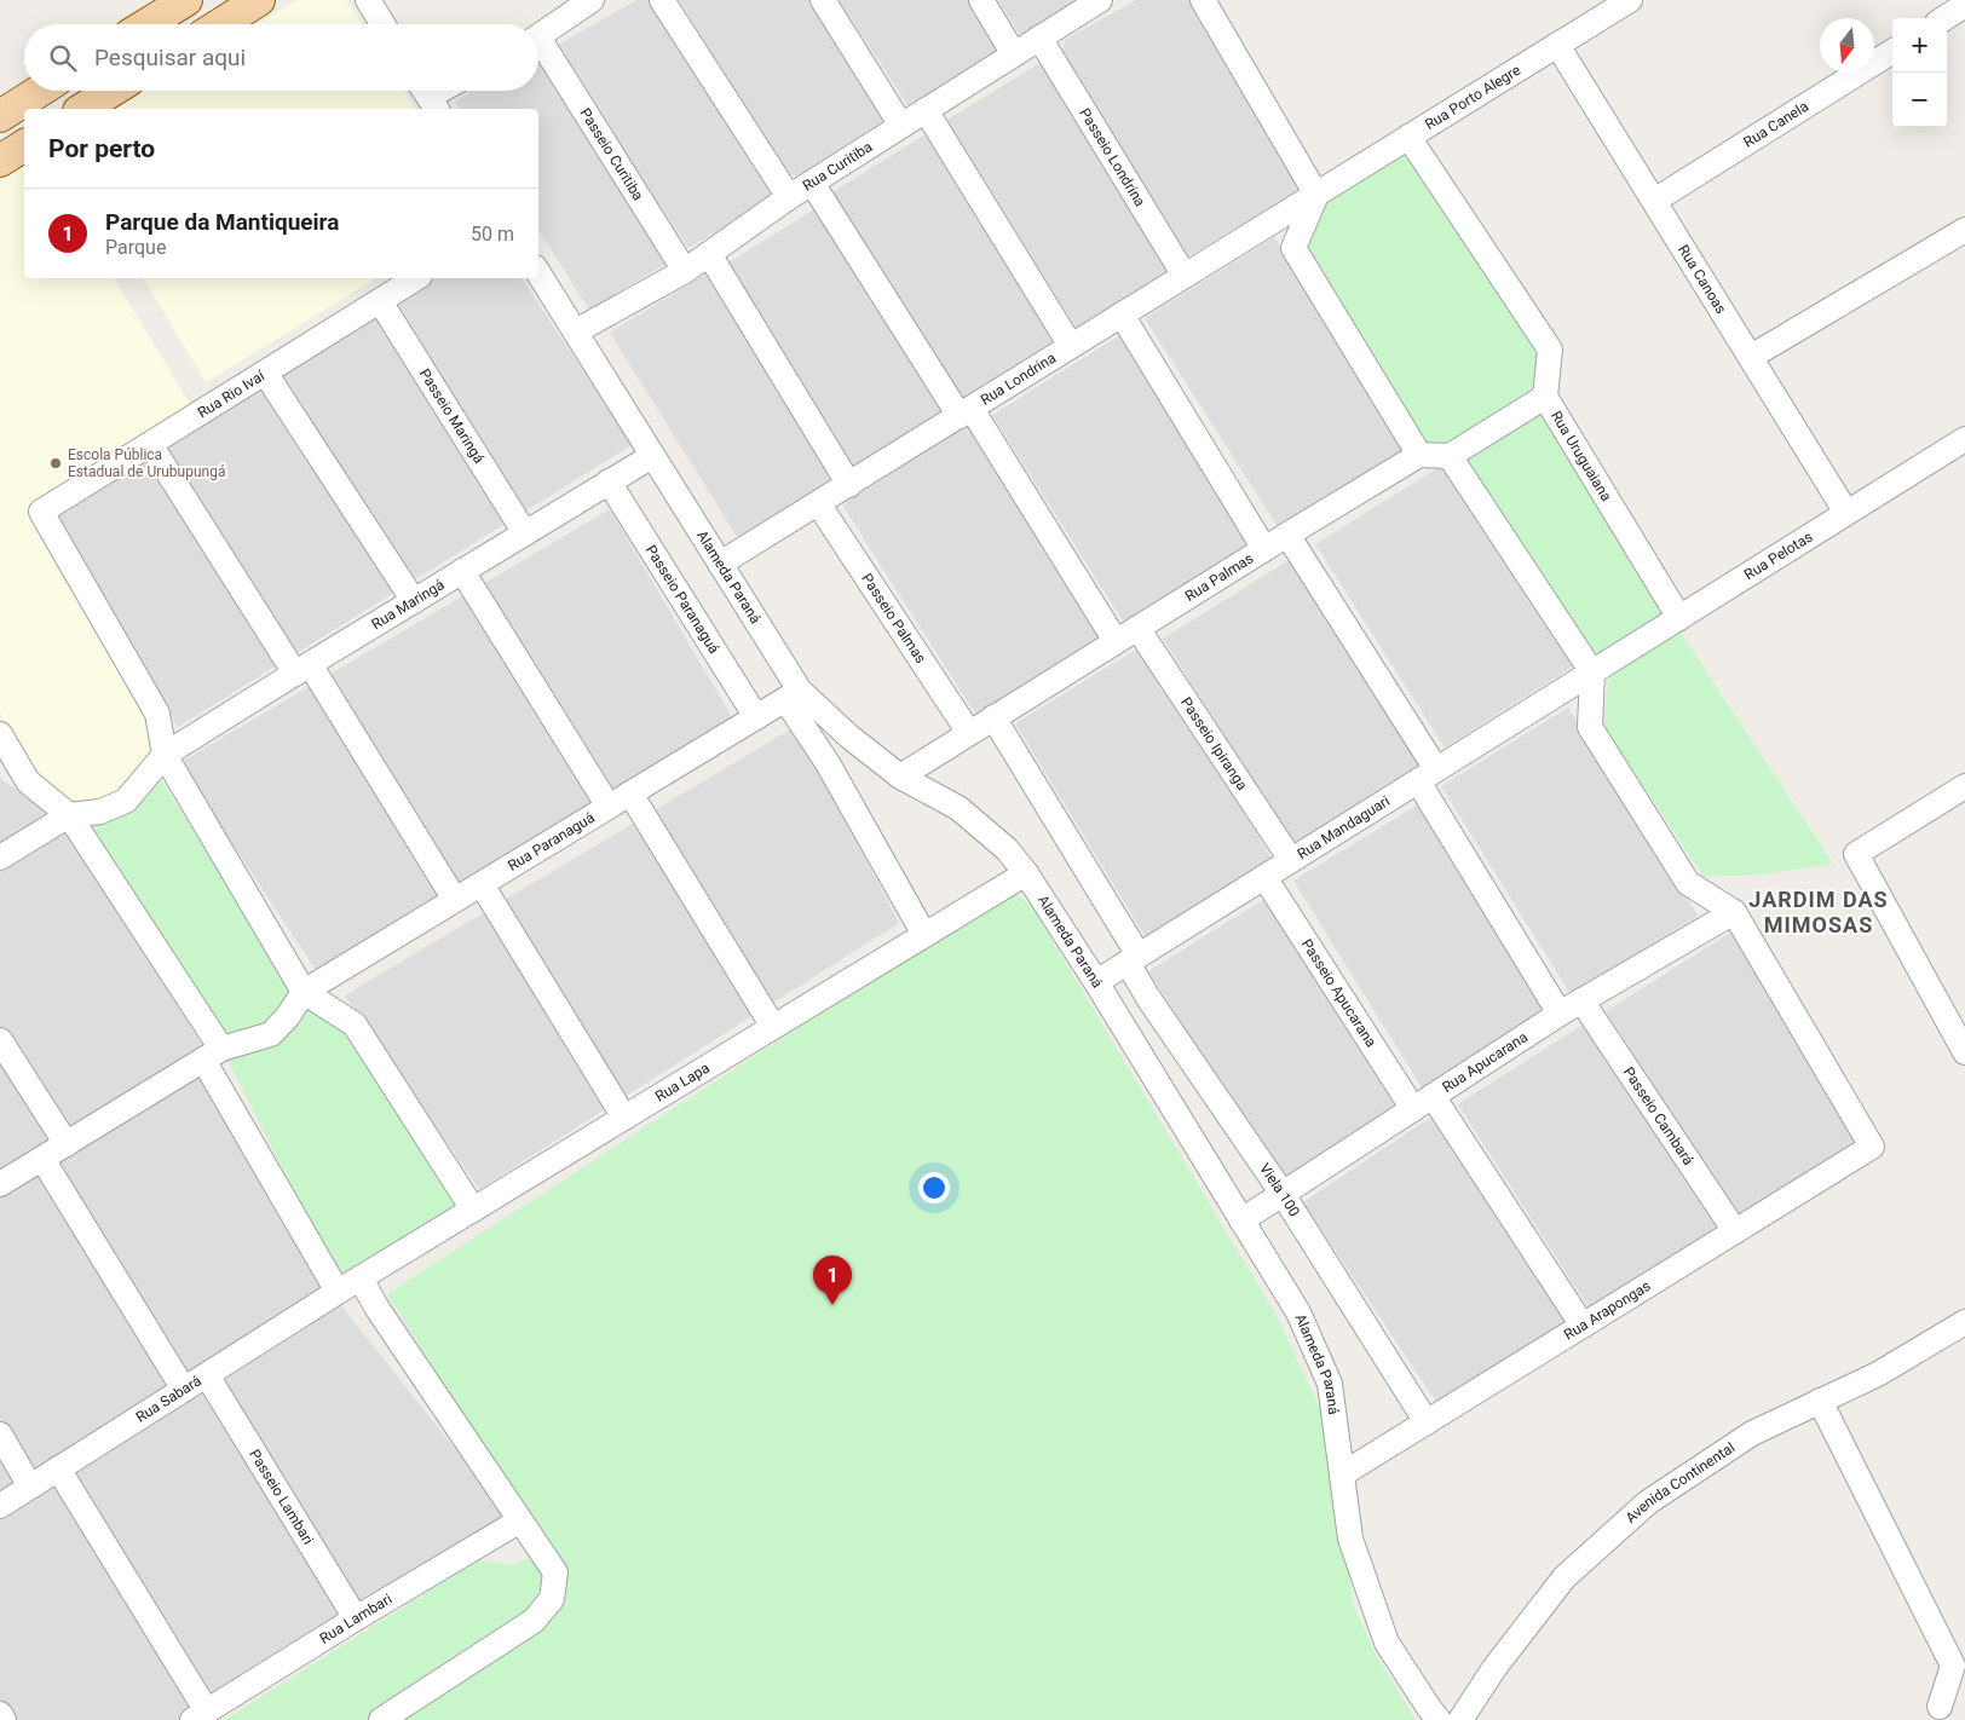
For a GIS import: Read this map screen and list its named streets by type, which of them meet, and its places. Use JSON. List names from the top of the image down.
{
  "streets": {
    "street": [
      "Rua Porto Alegre",
      "Rua Canela",
      "Passeio Curitiba",
      "Passeio Londrina",
      "Rua Curitiba",
      "Rua Canoas",
      "Rua Londrina",
      "Rua Rio Ivaí",
      "Passeio Maringá",
      "Rua Uruguaiana",
      "Rua Pelotas",
      "Alameda Paraná",
      "Rua Palmas",
      "Passeio Paranaguá",
      "Rua Maringá",
      "Passeio Palmas",
      "Passeio Ipiranga",
      "Rua Mandaguari",
      "Rua Paranaguá",
      "Passeio Apucarana",
      "Rua Apucarana",
      "Rua Lapa",
      "Passeio Cambará",
      "Viela 100",
      "Rua Arapongas",
      "Rua Sabará",
      "Avenida Continental",
      "Passeio Lambari",
      "Rua Lambari"
    ]
  },
  "crossings": [
    ["Rua Porto Alegre", "Rua Canoas"],
    ["Rua Porto Alegre", "Rua Londrina"],
    ["Rua Porto Alegre", "Rua Uruguaiana"],
    ["Rua Canela", "Rua Canoas"],
    ["Passeio Curitiba", "Rua Curitiba"],
    ["Passeio Londrina", "Rua Curitiba"],
    ["Passeio Londrina", "Rua Londrina"],
    ["Rua Curitiba", "Alameda Paraná"],
    ["Rua Canoas", "Rua Pelotas"],
    ["Rua Londrina", "Alameda Paraná"],
    ["Rua Londrina", "Passeio Palmas"],
    ["Rua Rio Ivaí", "Passeio Maringá"],
    ["Rua Rio Ivaí", "Rua Maringá"],
    ["Passeio Maringá", "Rua Maringá"],
    ["Rua Uruguaiana", "Rua Pelotas"],
    ["Rua Pelotas", "Rua Mandaguari"],
    ["Alameda Paraná", "Rua Palmas"],
    ["Alameda Paraná", "Rua Maringá"],
    ["Alameda Paraná", "Rua Mandaguari"],
    ["Alameda Paraná", "Rua Paranaguá"],
    ["Alameda Paraná", "Rua Apucarana"],
    ["Alameda Paraná", "Rua Lapa"],
    ["Alameda Paraná", "Rua Arapongas"],
    ["Rua Palmas", "Passeio Palmas"],
    ["Rua Palmas", "Passeio Ipiranga"],
    ["Passeio Paranaguá", "Rua Maringá"],
    ["Passeio Paranaguá", "Rua Paranaguá"],
    ["Passeio Ipiranga", "Rua Mandaguari"],
    ["Rua Mandaguari", "Passeio Apucarana"],
    ["Rua Mandaguari", "Viela 100"],
    ["Passeio Apucarana", "Rua Apucarana"],
    ["Rua Apucarana", "Passeio Cambará"],
    ["Rua Apucarana", "Viela 100"],
    ["Rua Apucarana", "Rua Arapongas"],
    ["Rua Lapa", "Rua Sabará"],
    ["Passeio Cambará", "Rua Arapongas"],
    ["Viela 100", "Rua Arapongas"],
    ["Rua Sabará", "Passeio Lambari"],
    ["Passeio Lambari", "Rua Lambari"]
  ],
  "districts": ["JARDIM DAS MIMOSAS"],
  "places": ["Escola Pública Estadual de Urubupungá"],
  "north": "bottom",
  "page": {
    "map_buttons": ["+", "−"],
    "search": "Pesquisar aqui",
    "heading": "Por perto",
    "list": [
      {
        "mark": "1",
        "name": "Parque da Mantiqueira",
        "note": "Parque",
        "value": "50 m"
      }
    ],
    "pins": "1"
  }
}
